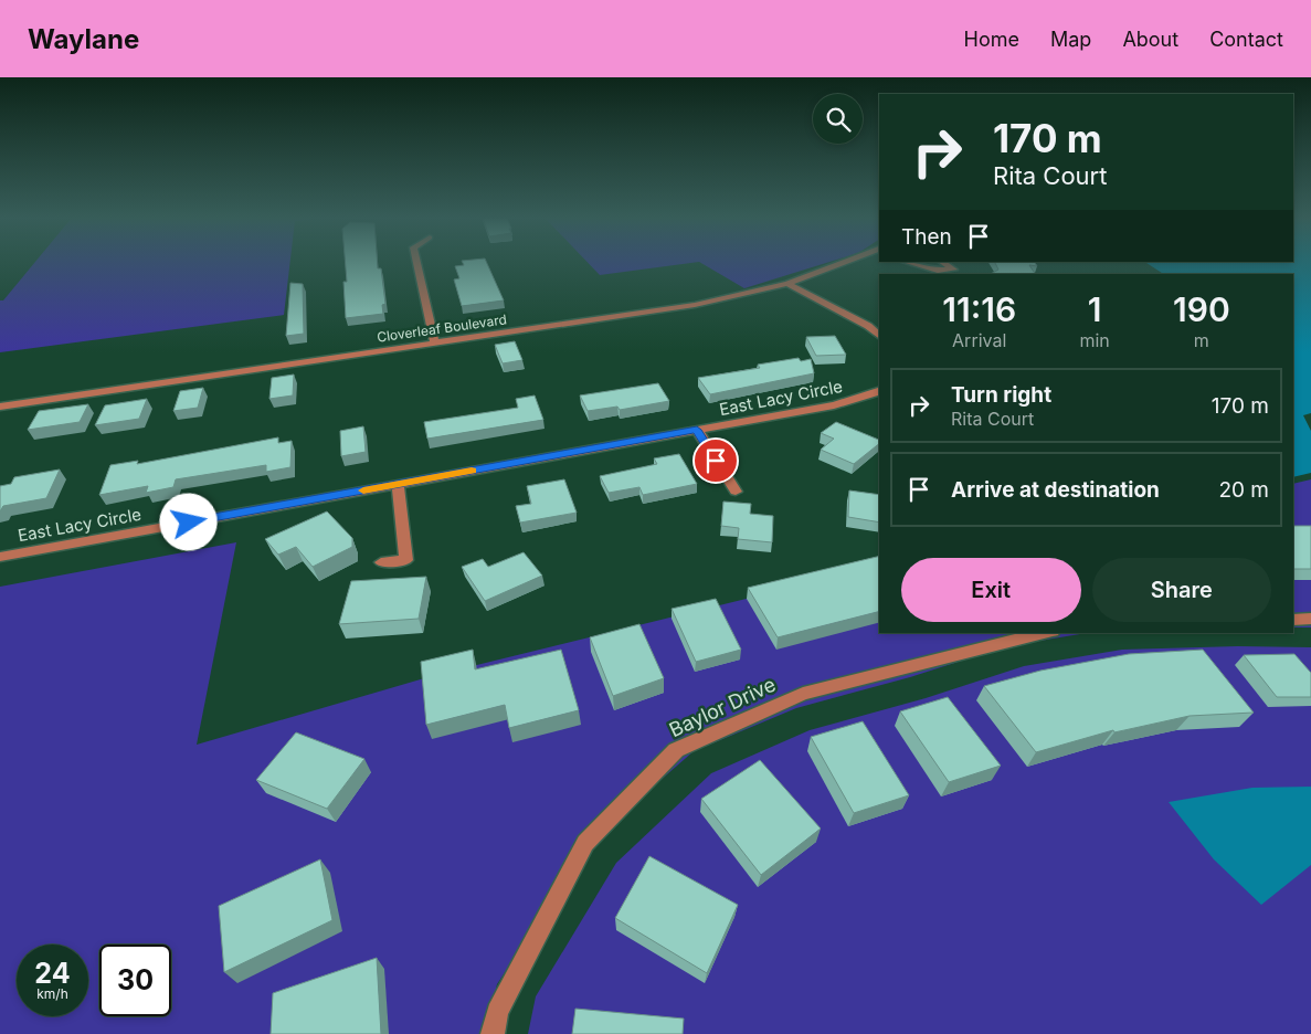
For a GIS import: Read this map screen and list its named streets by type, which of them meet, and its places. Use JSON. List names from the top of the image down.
{
  "streets": {
    "street": ["Cloverleaf Boulevard", "East Lacy Circle", "Baylor Drive"]
  },
  "page": {
    "header": "Waylane",
    "nav": [
      "Home",
      "Map",
      "About",
      "Contact"
    ],
    "turn": ["170 m", "Rita Court"],
    "then": "Then",
    "eta": [
      "11:16",
      "Arrival",
      "1",
      "min",
      "190",
      "m"
    ],
    "list": [
      {
        "name": "Turn right",
        "note": "Rita Court",
        "value": "170 m"
      },
      {
        "name": "Arrive at destination",
        "value": "20 m"
      }
    ],
    "buttons": ["Exit", "Share"],
    "speed": "24 km/h",
    "limit": "30"
  }
}
